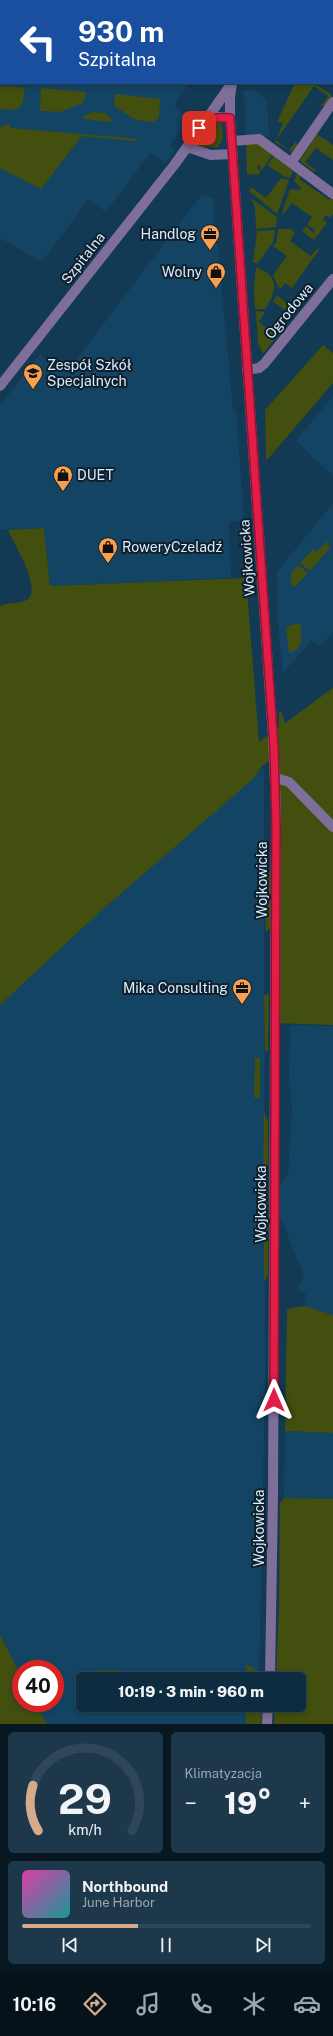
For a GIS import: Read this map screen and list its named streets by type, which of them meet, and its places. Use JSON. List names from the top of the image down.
{
  "streets": {
    "street": ["Szpitalna", "Ogrodowa", "Wojkowicka"]
  },
  "crossings": [
    ["Ogrodowa", "Wojkowicka"]
  ],
  "places": {
    "office": ["Handlog", "Mika Consulting"],
    "shop": ["Wolny", "DUET", "RoweryCzeladź"],
    "school or university": ["Zespół Szkół Specjalnych"]
  },
  "page": {
    "turn": ["930 m", "Szpitalna"],
    "limit": "40",
    "trip": "10:19 · 3 min · 960 m",
    "tile": "Klimatyzacja",
    "heat": ["−", "19°", "+"],
    "song": ["Northbound", "June Harbor"],
    "tabs": "10:16",
    "gauge": ["29", "km/h"]
  }
}
